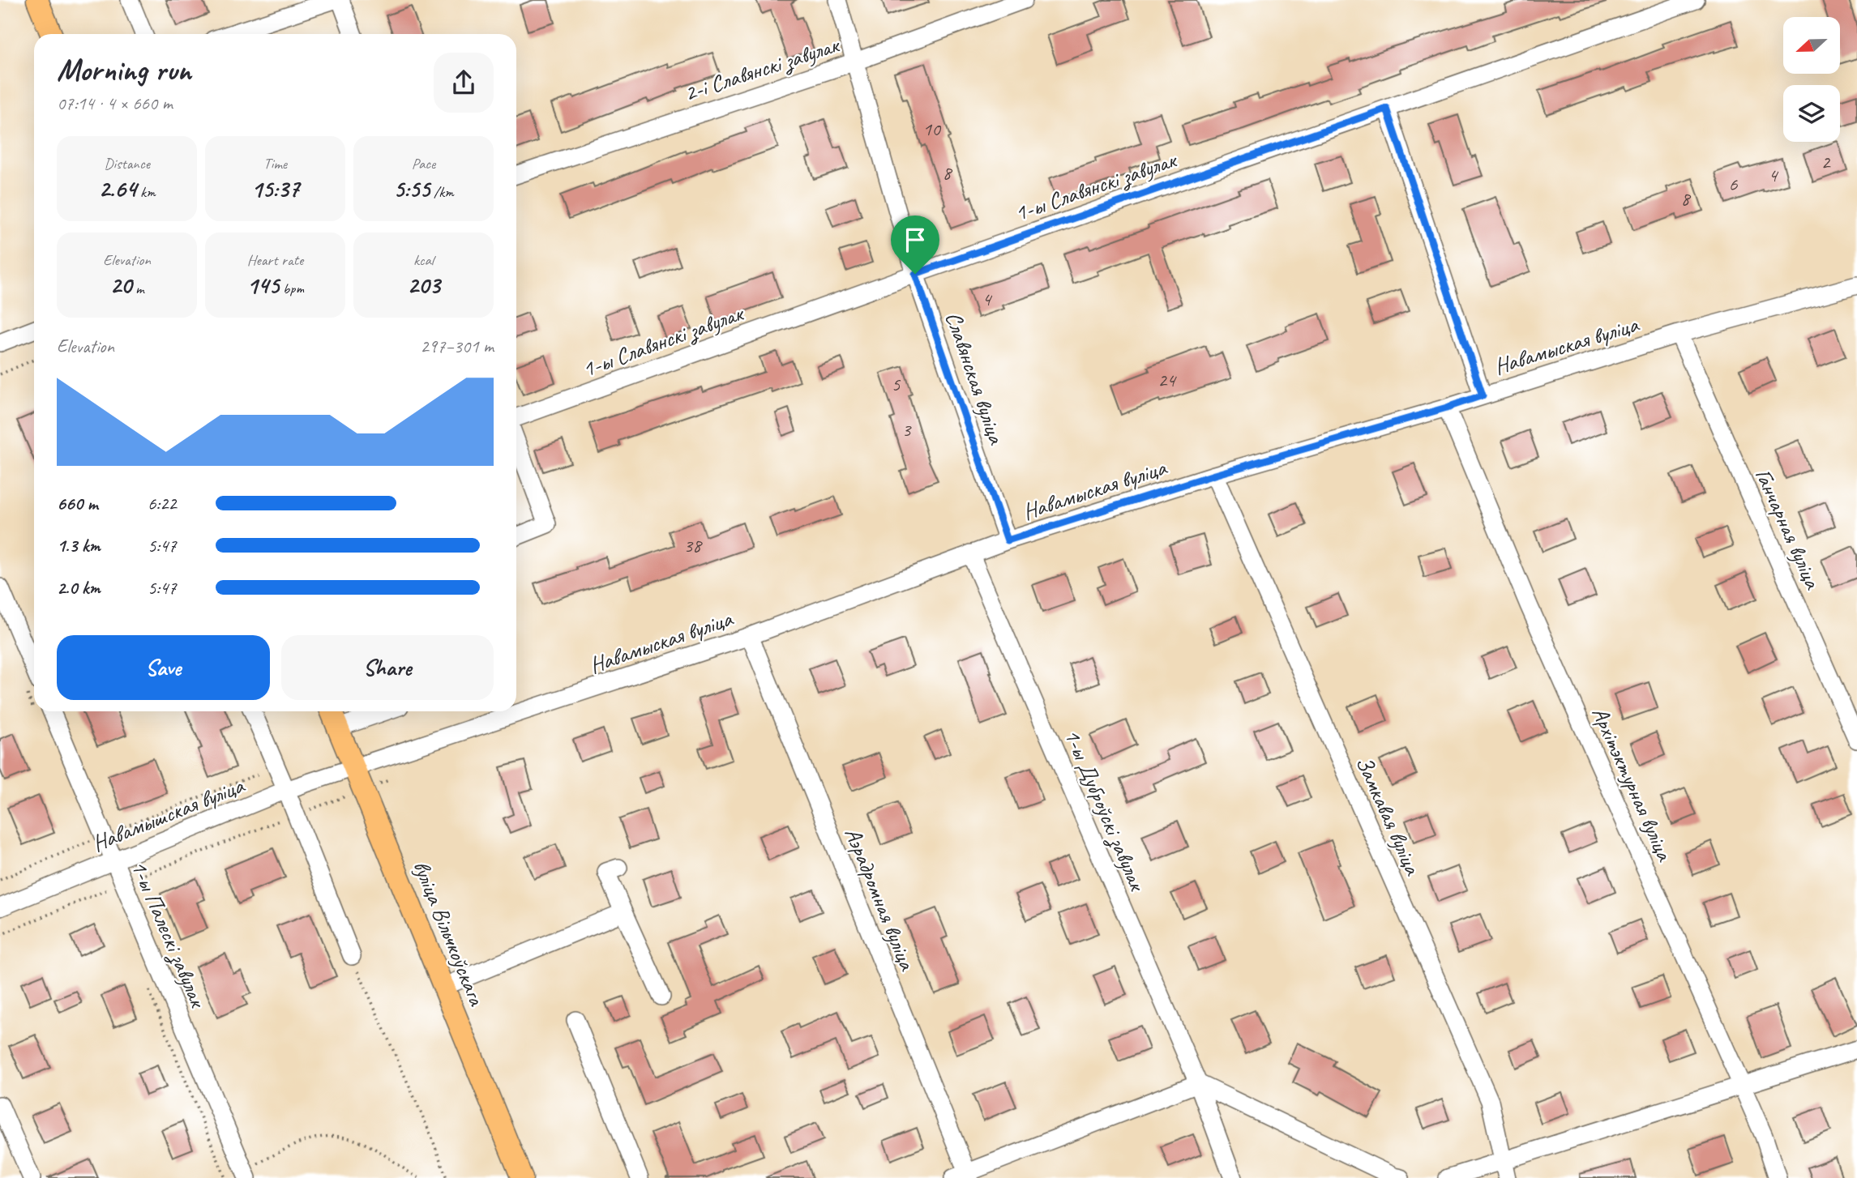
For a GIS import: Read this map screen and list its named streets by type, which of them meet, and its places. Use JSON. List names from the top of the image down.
{
  "streets": {
    "main road": ["вуліца Вільчкоўскага"],
    "street": [
      "2-і Славянскі завулак",
      "1-ы Славянскі завулак",
      "Навамыская вуліца",
      "Славянская вуліца",
      "Ганчарная вуліца",
      "Архітэктурная вуліца",
      "1-ы Дуброўскі завулак",
      "Навамышская вуліца",
      "Замкавая вуліца",
      "Аэрадромная вуліца",
      "1-ы Палескі завулак"
    ]
  },
  "crossings": [
    ["2-і Славянскі завулак", "Славянская вуліца"],
    ["1-ы Славянскі завулак", "Славянская вуліца"],
    ["Навамыская вуліца", "Славянская вуліца"],
    ["Навамыская вуліца", "Ганчарная вуліца"],
    ["Навамыская вуліца", "Архітэктурная вуліца"],
    ["Навамыская вуліца", "1-ы Дуброўскі завулак"],
    ["Навамыская вуліца", "Навамышская вуліца"],
    ["Навамыская вуліца", "Замкавая вуліца"],
    ["Навамыская вуліца", "Аэрадромная вуліца"],
    ["Навамыская вуліца", "вуліца Вільчкоўскага"],
    ["Навамышская вуліца", "вуліца Вільчкоўскага"],
    ["Навамышская вуліца", "1-ы Палескі завулак"]
  ],
  "house_numbers": [
    "10",
    "2",
    "8",
    "4",
    "6",
    "8",
    "4",
    "24",
    "5",
    "3",
    "38"
  ],
  "north": "left",
  "page": {
    "heading": ["Morning run", "07:14 · 4 × 660 m"],
    "stats": [
      ["Distance", "2.64 km"],
      ["Time", "15:37"],
      ["Pace", "5:55 /km"],
      ["Elevation", "20 m"],
      ["Heart rate", "145 bpm"],
      ["kcal", "203"]
    ],
    "chart": ["Elevation", "297–301 m"],
    "list": [
      {
        "name": "660 m",
        "note": "6:22"
      },
      {
        "name": "1.3 km",
        "note": "5:47"
      },
      {
        "name": "2.0 km",
        "note": "5:47"
      }
    ],
    "buttons": ["Save", "Share"]
  }
}
